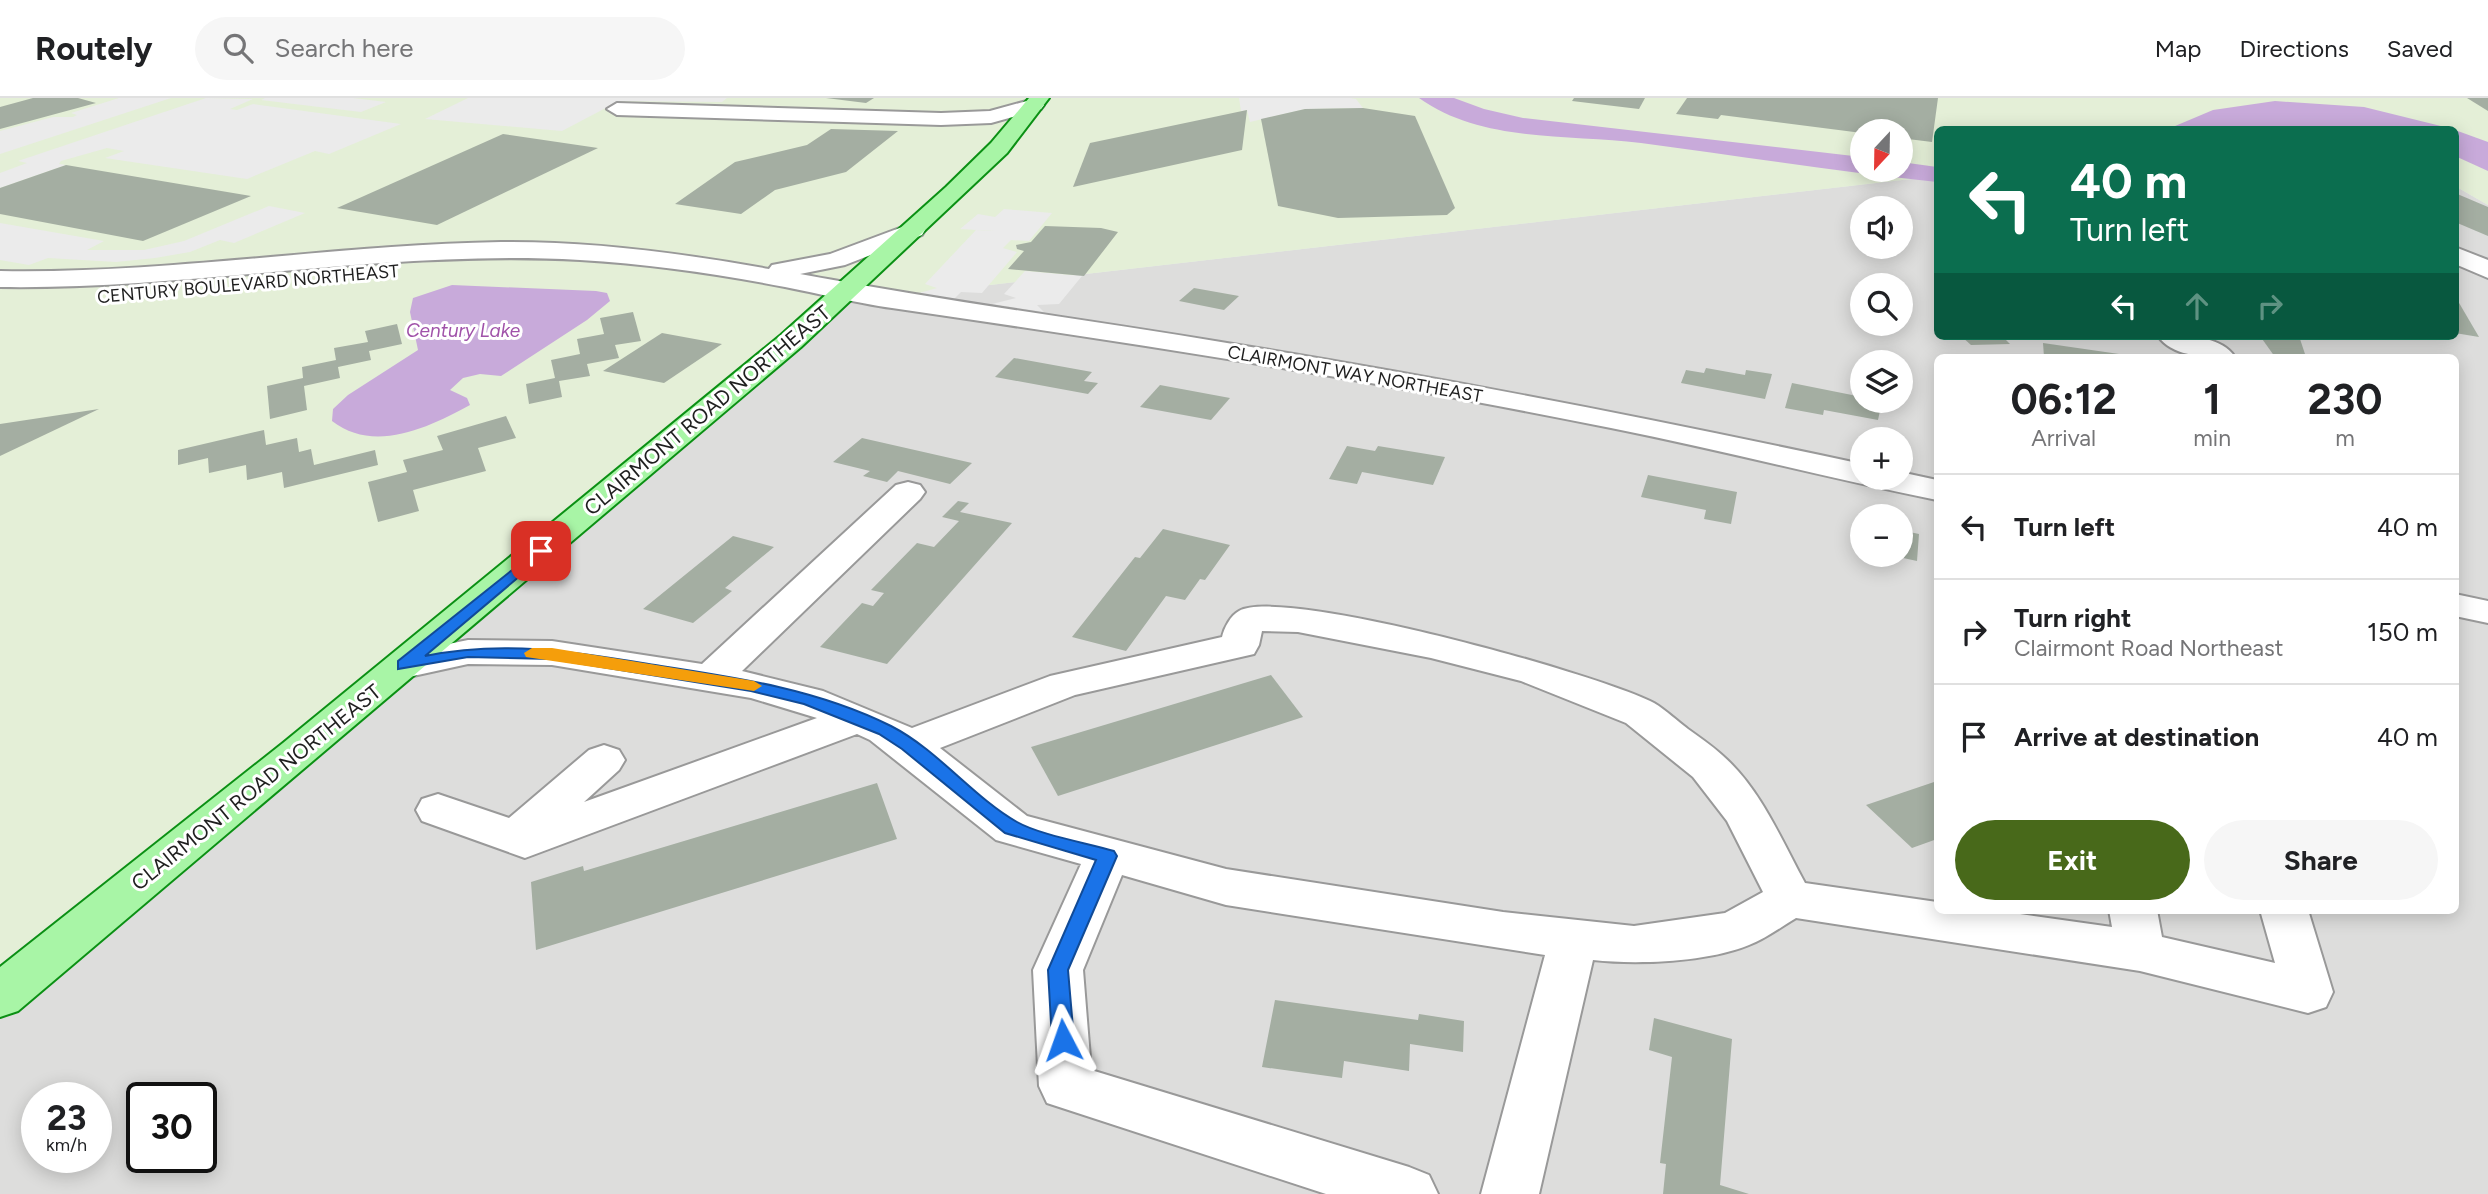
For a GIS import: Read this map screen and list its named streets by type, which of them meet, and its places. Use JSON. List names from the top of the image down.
{
  "streets": {
    "main road": ["CLAIRMONT ROAD NORTHEAST"],
    "street": ["CENTURY BOULEVARD NORTHEAST", "CLAIRMONT WAY NORTHEAST"]
  },
  "crossings": [
    ["CENTURY BOULEVARD NORTHEAST", "CLAIRMONT WAY NORTHEAST"],
    ["CENTURY BOULEVARD NORTHEAST", "CLAIRMONT ROAD NORTHEAST"],
    ["CLAIRMONT WAY NORTHEAST", "CLAIRMONT ROAD NORTHEAST"]
  ],
  "water": ["Century Lake"],
  "north": "bottom",
  "page": {
    "header": "Routely",
    "search": "Search here",
    "nav": ["Map", "Directions", "Saved"],
    "map_buttons": ["+", "−"],
    "turn": ["40 m", "Turn left"],
    "eta": [
      "06:12",
      "Arrival",
      "1",
      "min",
      "230",
      "m"
    ],
    "list": [
      {
        "name": "Turn left",
        "value": "40 m"
      },
      {
        "name": "Turn right",
        "note": "Clairmont Road Northeast",
        "value": "150 m"
      },
      {
        "name": "Arrive at destination",
        "value": "40 m"
      }
    ],
    "buttons": ["Exit", "Share"],
    "speed": "23 km/h",
    "limit": "30"
  }
}
